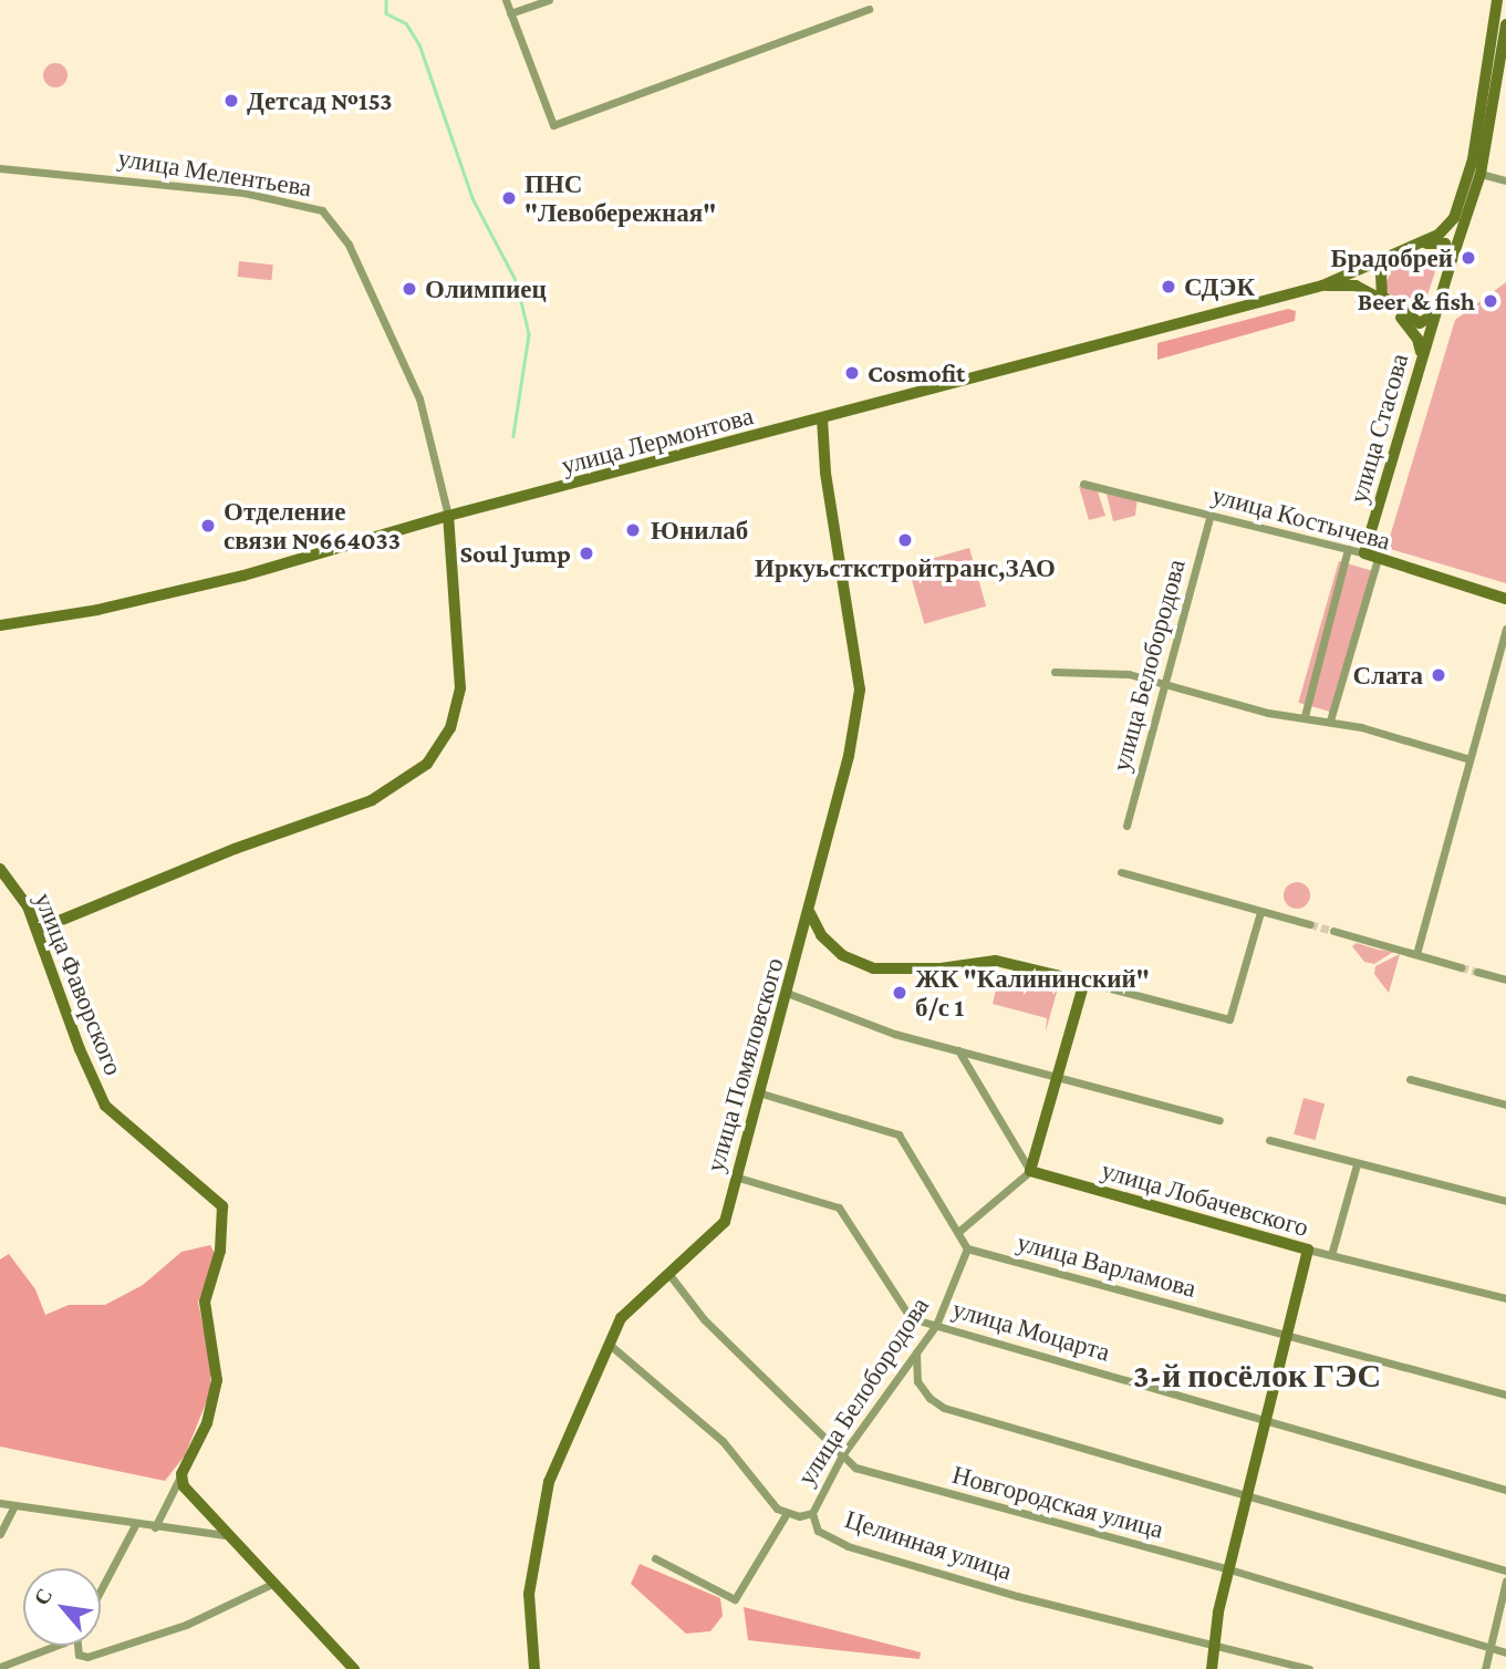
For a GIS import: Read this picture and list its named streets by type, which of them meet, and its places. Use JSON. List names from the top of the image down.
{
  "streets": {
    "street": [
      "улица Мелентьева",
      "улица Стасова",
      "улица Лермонтова",
      "улица Костычева",
      "улица Белобородова",
      "улица Фаворского",
      "улица Помяловского",
      "улица Лобачевского",
      "улица Варламова",
      "улица Моцарта",
      "Новгородская улица",
      "Целинная улица"
    ]
  },
  "crossings": [
    ["улица Мелентьева", "улица Лермонтова"],
    ["улица Стасова", "улица Лермонтова"],
    ["улица Стасова", "улица Костычева"],
    ["улица Лермонтова", "улица Помяловского"],
    ["улица Костычева", "улица Белобородова"],
    ["улица Белобородова", "улица Варламова"],
    ["улица Белобородова", "улица Моцарта"],
    ["улица Белобородова", "Новгородская улица"],
    ["улица Белобородова", "Целинная улица"],
    ["улица Помяловского", "улица Моцарта"],
    ["улица Помяловского", "Новгородская улица"]
  ],
  "districts": ["3-й посёлок ГЭС"],
  "places": [
    "Детсад №153",
    "ПНС \"Левобережная\"",
    "Брадобрей",
    "СДЭК",
    "Олимпиец",
    "Beer & fish",
    "Cosmofit",
    "Отделение связи №664033",
    "Юнилаб",
    "Иркуьсткстройтранс,ЗАО",
    "Soul Jump",
    "Слата",
    "ЖК \"Калининский\" б/с 1"
  ],
  "north": "top left"
}
